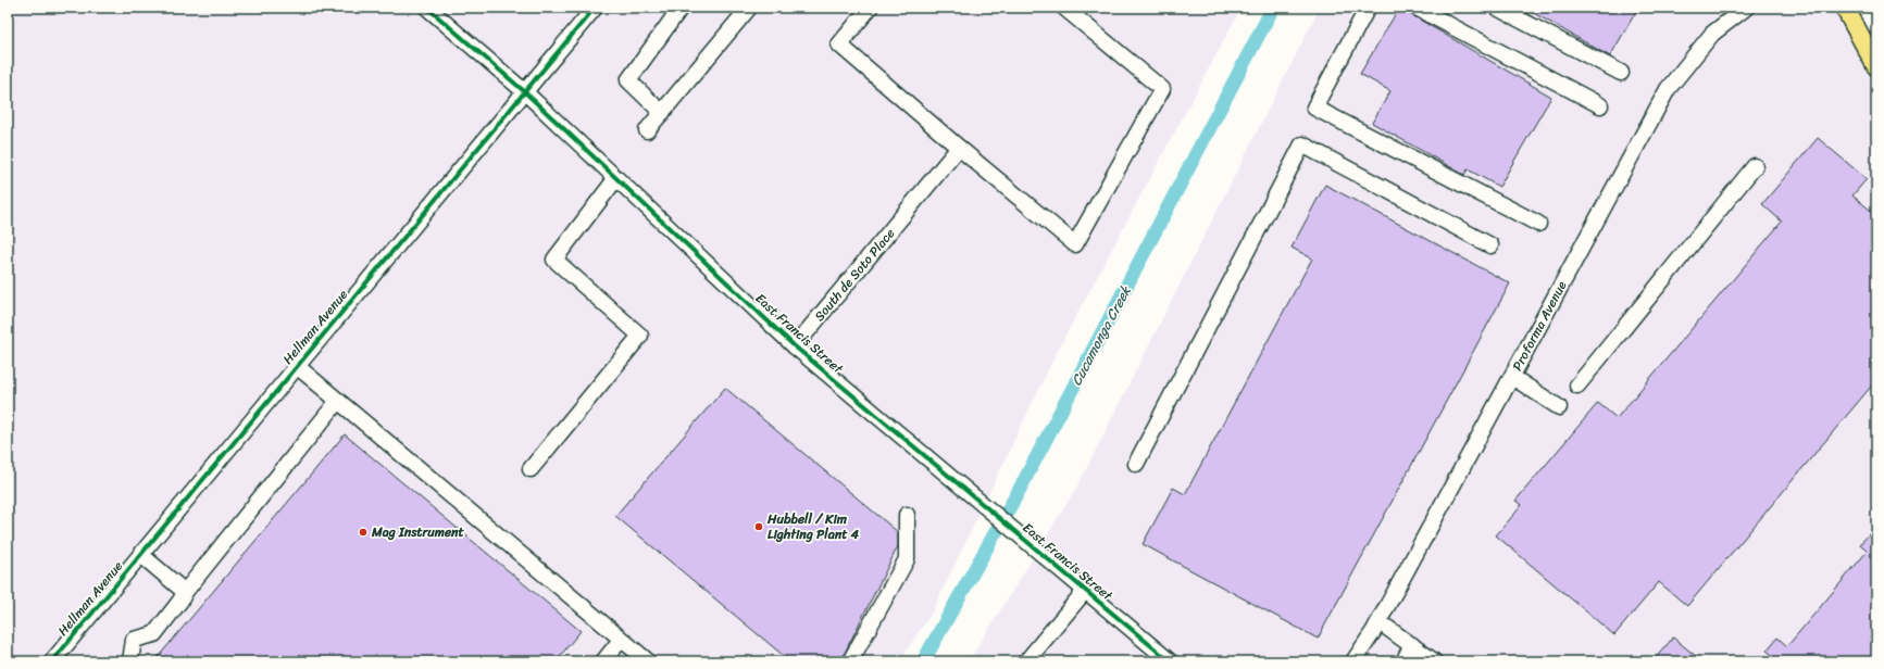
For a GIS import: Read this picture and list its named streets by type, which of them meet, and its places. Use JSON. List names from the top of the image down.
{
  "streets": {
    "street": [
      "South de Soto Place",
      "Proforma Avenue",
      "Hellman Avenue",
      "East Francis Street"
    ]
  },
  "crossings": [
    ["South de Soto Place", "East Francis Street"],
    ["Hellman Avenue", "East Francis Street"]
  ],
  "water": ["Cucamonga Creek"],
  "places": ["Hubbell / Kim Lighting Plant 4", "Mag Instrument"]
}
